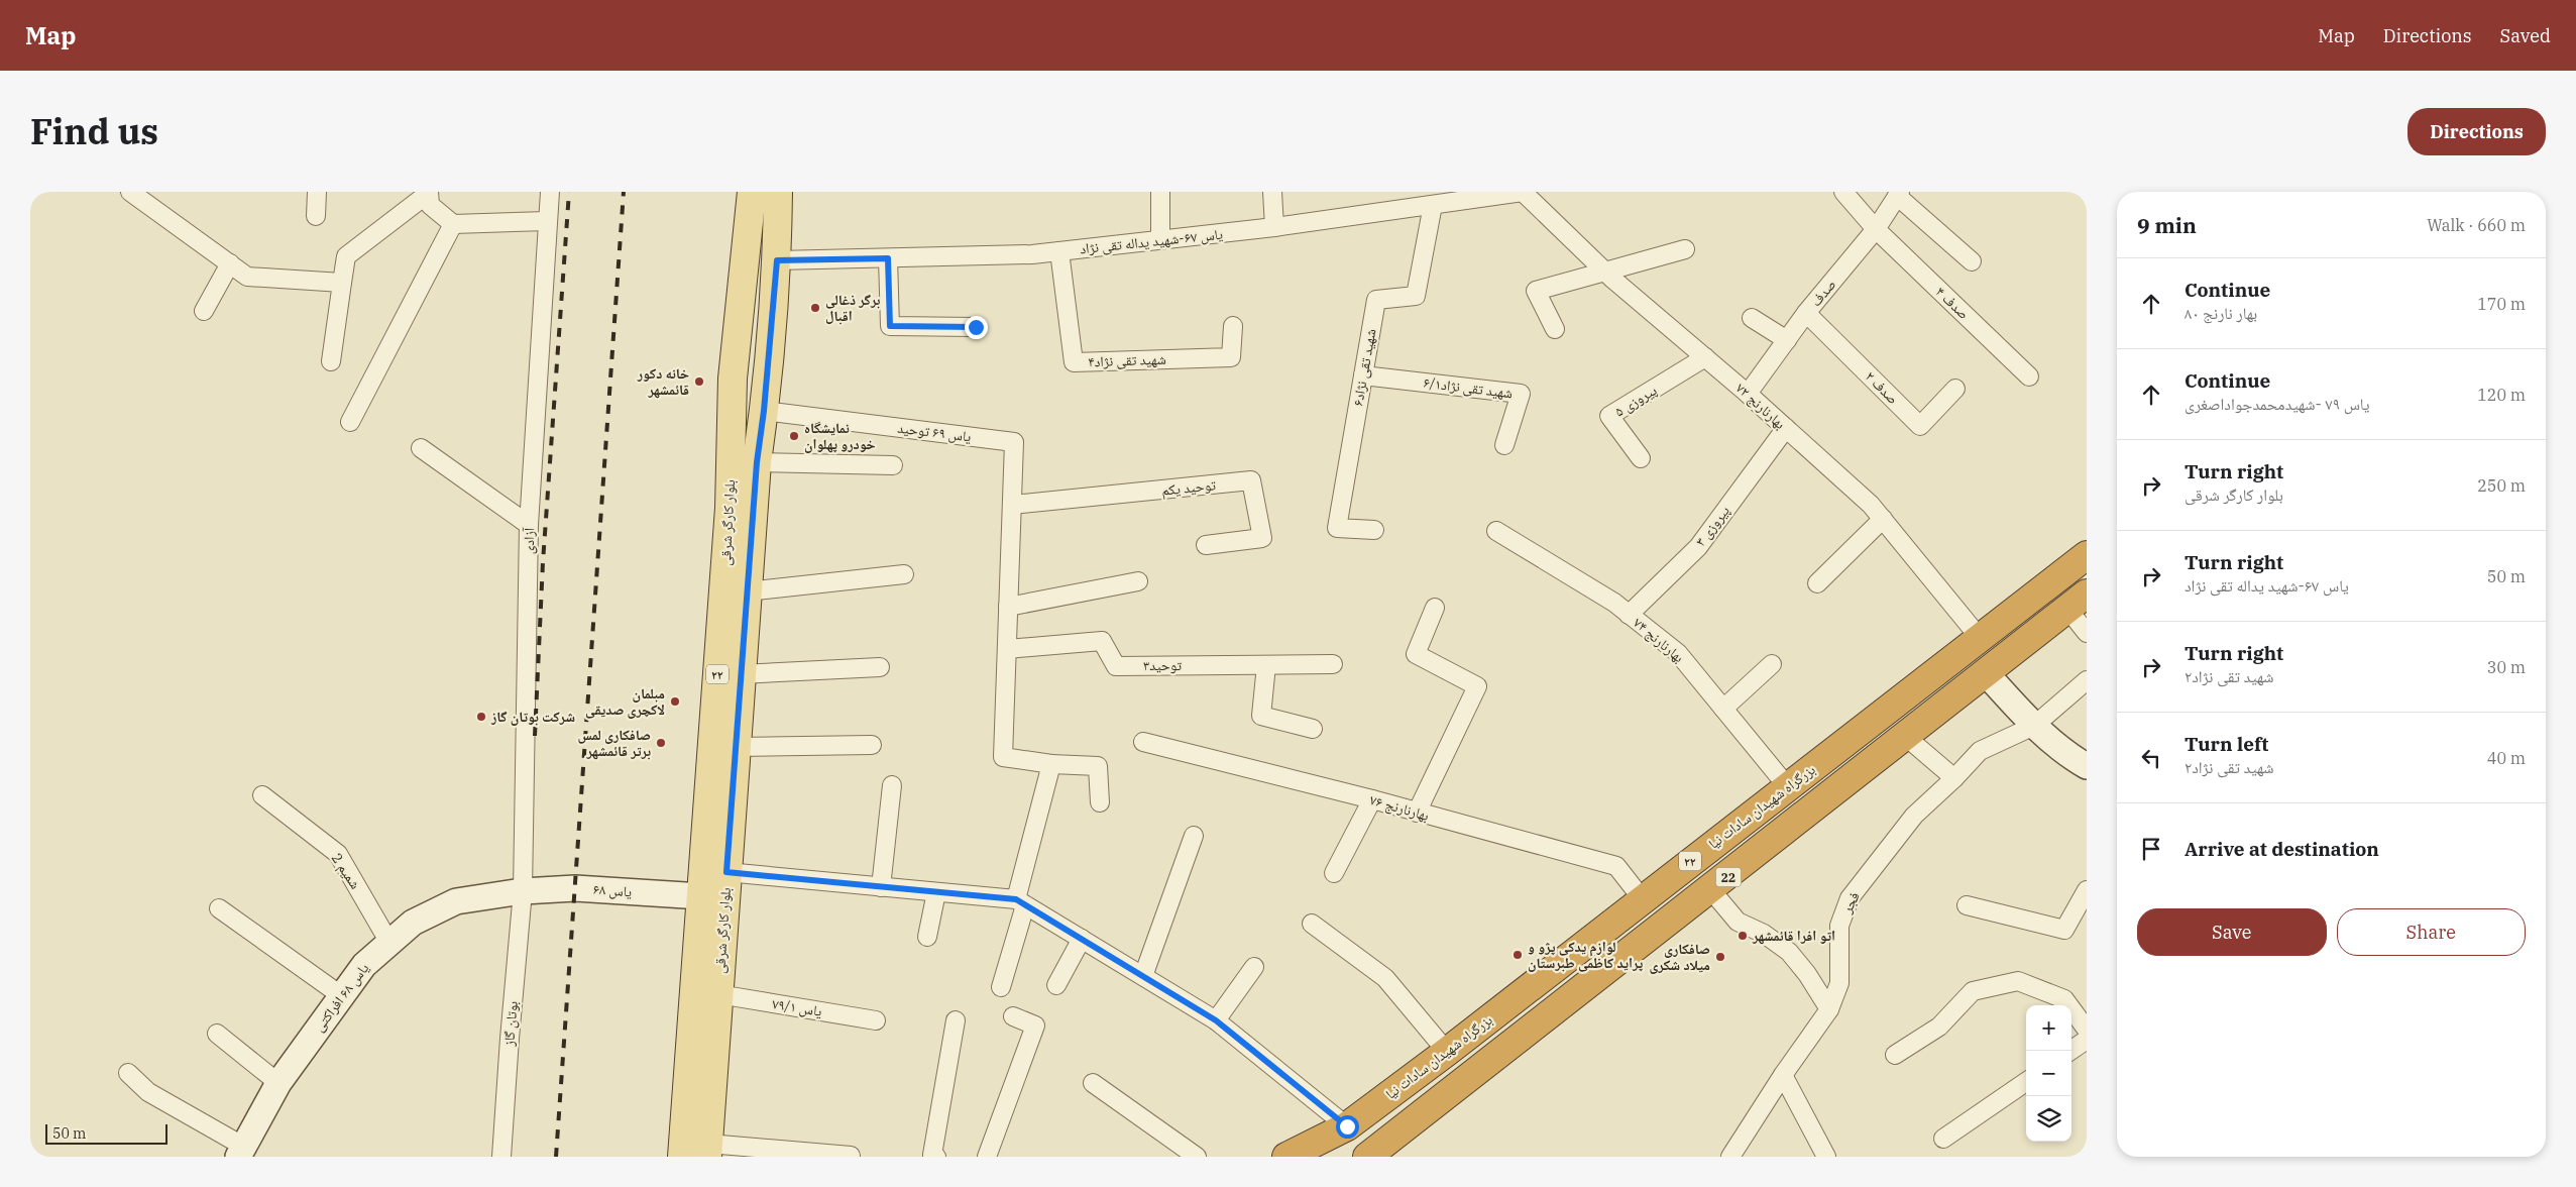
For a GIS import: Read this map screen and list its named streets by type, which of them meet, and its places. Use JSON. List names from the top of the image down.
{
  "streets": {
    "highway": ["۲۲", "بزرگراه شهیدان سادات نیا", "22"],
    "main road": ["بلوار کارگر شرقی"],
    "street": [
      "یاس ۶۷-شهید یداله تقی نژاد",
      "صدف",
      "صدف ۴",
      "شهید تقی نژاد۴",
      "شهید تقی نژاد۶",
      "شهید تقی نژاد۶/۱",
      "صدف ۲",
      "پیروزی ۵",
      "بهارنارنج ۷۲",
      "یاس ۶۹ توحید",
      "توحید یکم",
      "پیروزی ۳",
      "آزادی",
      "بهارنارنج ۷۴",
      "توحید۳",
      "بهارنارنج ۷۶",
      "شمیم 2",
      "یاس ۶۸",
      "فجر",
      "یاس ۶۸ افراکتی",
      "یاس ۷۹/۱",
      "بوتان گاز"
    ]
  },
  "crossings": [
    ["یاس ۶۷-شهید یداله تقی نژاد", "شهید تقی نژاد۴"],
    ["یاس ۶۷-شهید یداله تقی نژاد", "شهید تقی نژاد۶"],
    ["یاس ۶۷-شهید یداله تقی نژاد", "بهارنارنج ۷۲"],
    ["یاس ۶۷-شهید یداله تقی نژاد", "بلوار کارگر شرقی"],
    ["صدف", "صدف ۴"],
    ["صدف", "صدف ۲"],
    ["صدف", "بهارنارنج ۷۲"],
    ["شهید تقی نژاد۶", "شهید تقی نژاد۶/۱"],
    ["پیروزی ۵", "بهارنارنج ۷۲"],
    ["بهارنارنج ۷۲", "پیروزی ۳"],
    ["بهارنارنج ۷۲", "بزرگراه شهیدان سادات نیا"],
    ["یاس ۶۹ توحید", "توحید یکم"],
    ["یاس ۶۹ توحید", "بلوار کارگر شرقی"],
    ["بلوار کارگر شرقی", "یاس ۶۸"],
    ["بلوار کارگر شرقی", "یاس ۷۹/۱"],
    ["پیروزی ۳", "بهارنارنج ۷۴"],
    ["آزادی", "یاس ۶۸"],
    ["آزادی", "یاس ۶۸ افراکتی"],
    ["آزادی", "بوتان گاز"],
    ["بهارنارنج ۷۴", "بزرگراه شهیدان سادات نیا"],
    ["بزرگراه شهیدان سادات نیا", "بهارنارنج ۷۶"],
    ["شمیم 2", "یاس ۶۸ افراکتی"],
    ["یاس ۶۸", "یاس ۶۸ افراکتی"],
    ["یاس ۶۸", "بوتان گاز"],
    ["یاس ۶۸ افراکتی", "بوتان گاز"]
  ],
  "places": [
    "برگر ذغالی اقبال",
    "خانه دکور قائمشهر",
    "نمایشگاه خودرو پهلوان",
    "مبلمان لاکچری صدیقی",
    "شرکت بوتان گاز",
    "صافکاری لمس برتر قائمشهر",
    "اتو افرا قائمشهر",
    "لوازم یدکی پژو و پراید کاظمی طبرستان",
    "صافکاری میلاد شکری"
  ],
  "scale_bar": "50 m",
  "page": {
    "header": "Map",
    "nav": ["Map", "Directions", "Saved"],
    "title": "Find us",
    "buttons": [
      "Directions",
      ["Save", "Share"]
    ],
    "heading": ["9 min", "Walk · 660 m"],
    "list": [
      ["Continue", "بهار نارنج ۸۰", "170 m"],
      ["Continue", "یاس ۷۹ -شهیدمحمدجواداصغری", "120 m"],
      ["Turn right", "بلوار کارگر شرقی", "250 m"],
      ["Turn right", "یاس ۶۷-شهید یداله تقی نژاد", "50 m"],
      ["Turn right", "شهید تقی نژاد۲", "30 m"],
      ["Turn left", "شهید تقی نژاد۲", "40 m"],
      "Arrive at destination"
    ],
    "map_buttons": ["+", "−"],
    "scale": "50 m"
  }
}
